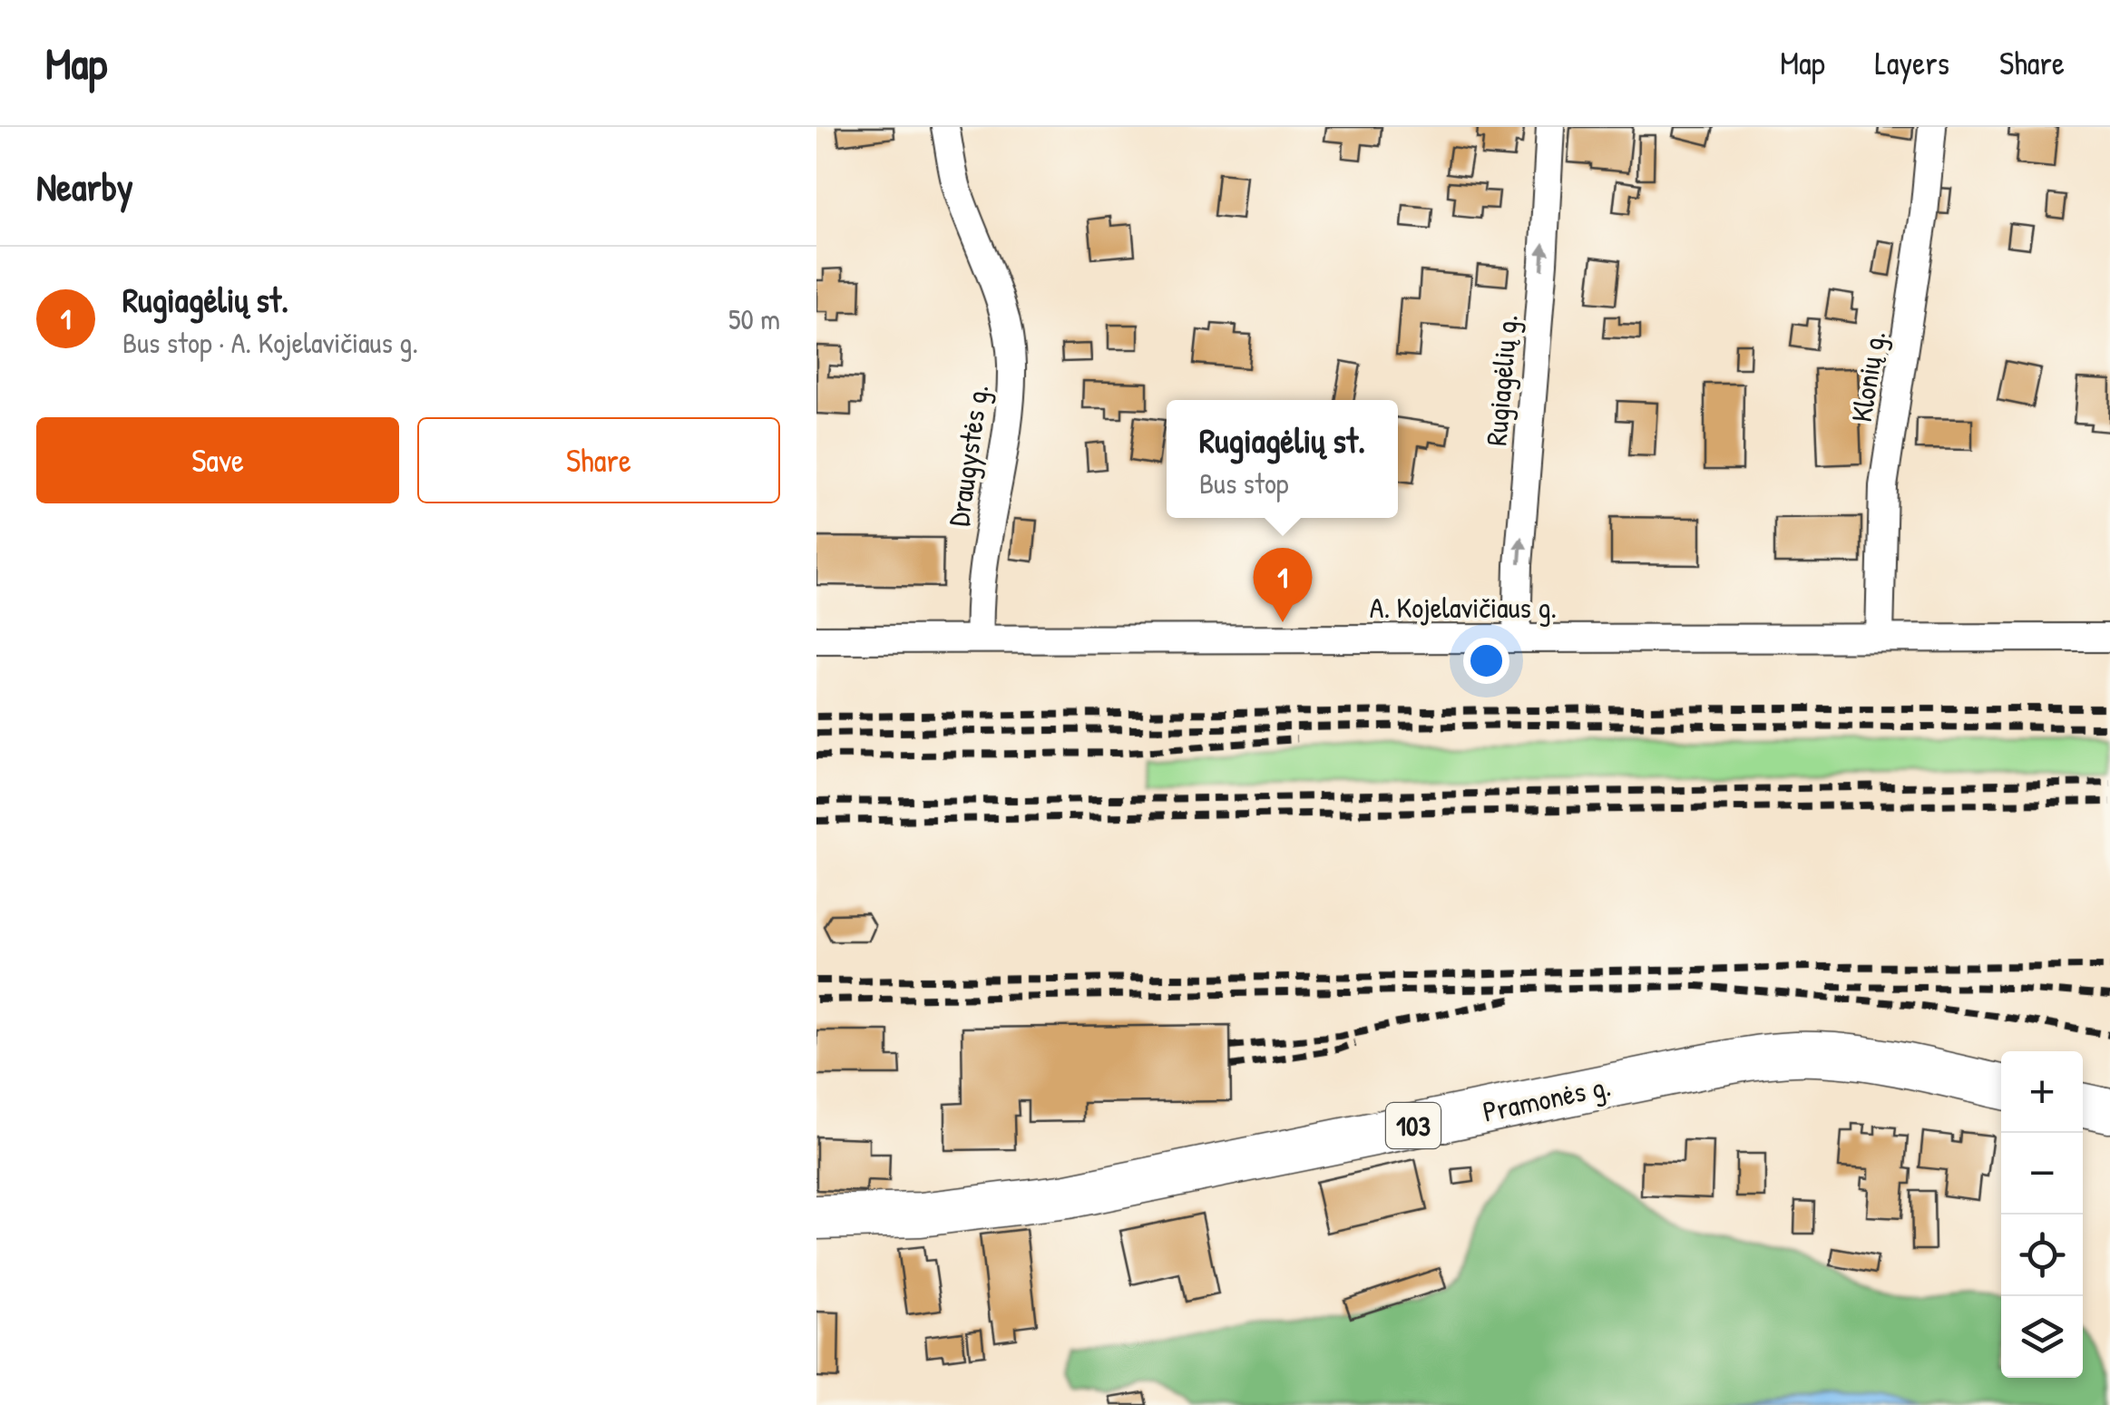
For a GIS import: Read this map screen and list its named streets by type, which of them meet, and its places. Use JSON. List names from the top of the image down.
{
  "streets": {
    "main road": ["Pramonės g.", "103"],
    "street": [
      "Klonių g.",
      "Rugiagėlių g.",
      "Draugystės g.",
      "A. Kojelavičiaus g."
    ]
  },
  "crossings": [
    ["Klonių g.", "A. Kojelavičiaus g."],
    ["Rugiagėlių g.", "A. Kojelavičiaus g."],
    ["Draugystės g.", "A. Kojelavičiaus g."]
  ],
  "one_way": ["Rugiagėlių g."],
  "page": {
    "header": "Map",
    "nav": ["Map", "Layers", "Share"],
    "heading": "Nearby",
    "list": [
      {
        "mark": "1",
        "name": "Rugiagėlių st.",
        "note": "Bus stop · A. Kojelavičiaus g.",
        "value": "50 m"
      }
    ],
    "buttons": ["Save", "Share"],
    "popup": ["Rugiagėlių st.", "Bus stop"],
    "pins": "1",
    "map_buttons": ["+", "−"]
  }
}
